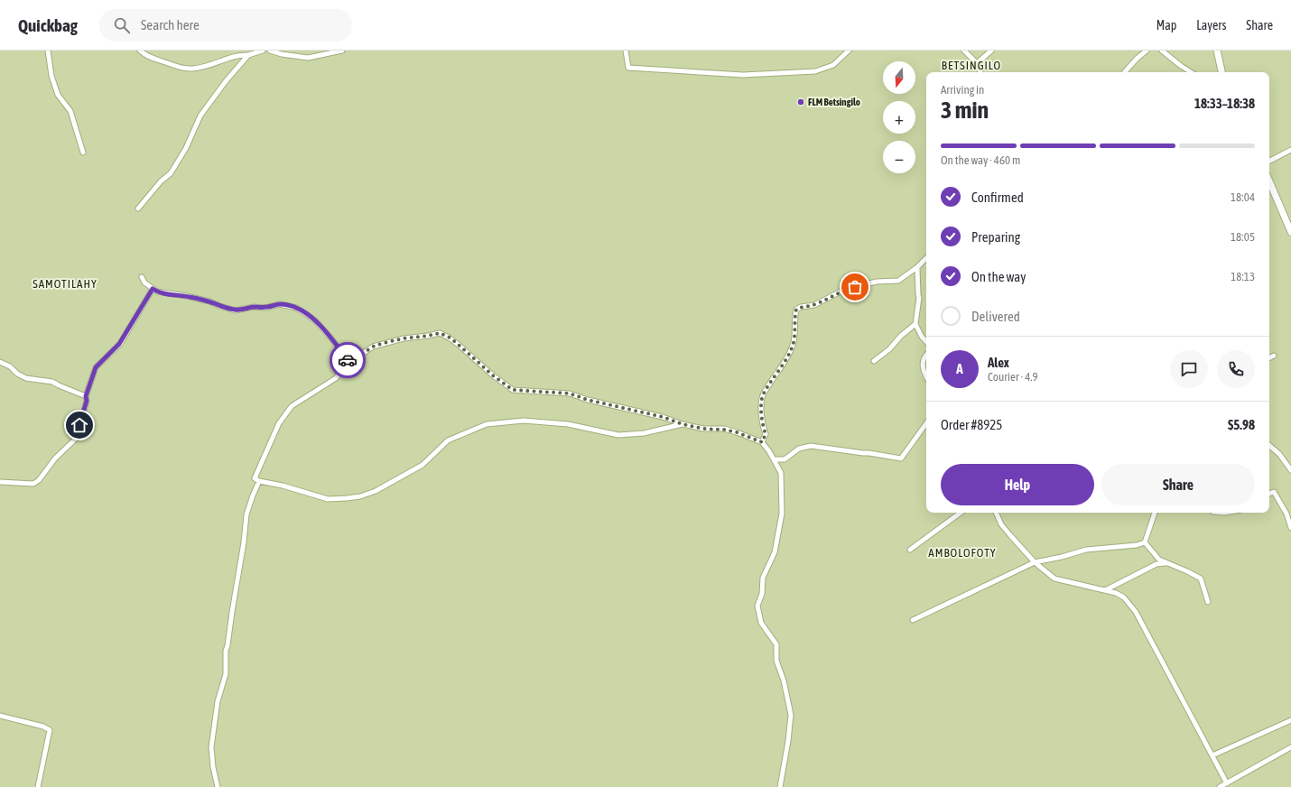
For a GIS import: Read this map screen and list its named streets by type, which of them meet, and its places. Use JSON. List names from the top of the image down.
{
  "districts": ["BETSINGILO", "SAMOTILAHY", "AMBOLOFOTY"],
  "places": ["FLM Betsingilo"],
  "north": "bottom",
  "page": {
    "header": "Quickbag",
    "search": "Search here",
    "nav": ["Map", "Layers", "Share"],
    "map_buttons": ["+", "−"],
    "heading": ["3 min", "Arriving in", "18:33–18:38"],
    "panel": [
      "Alex",
      "Courier · 4.9",
      "Order #8925",
      "$5.98"
    ],
    "bar": "On the way · 460 m",
    "list": [
      ["Confirmed", "18:04"],
      ["Preparing", "18:05"],
      ["On the way", "18:13"],
      "Delivered"
    ],
    "round": "A",
    "buttons": ["Help", "Share"]
  }
}
